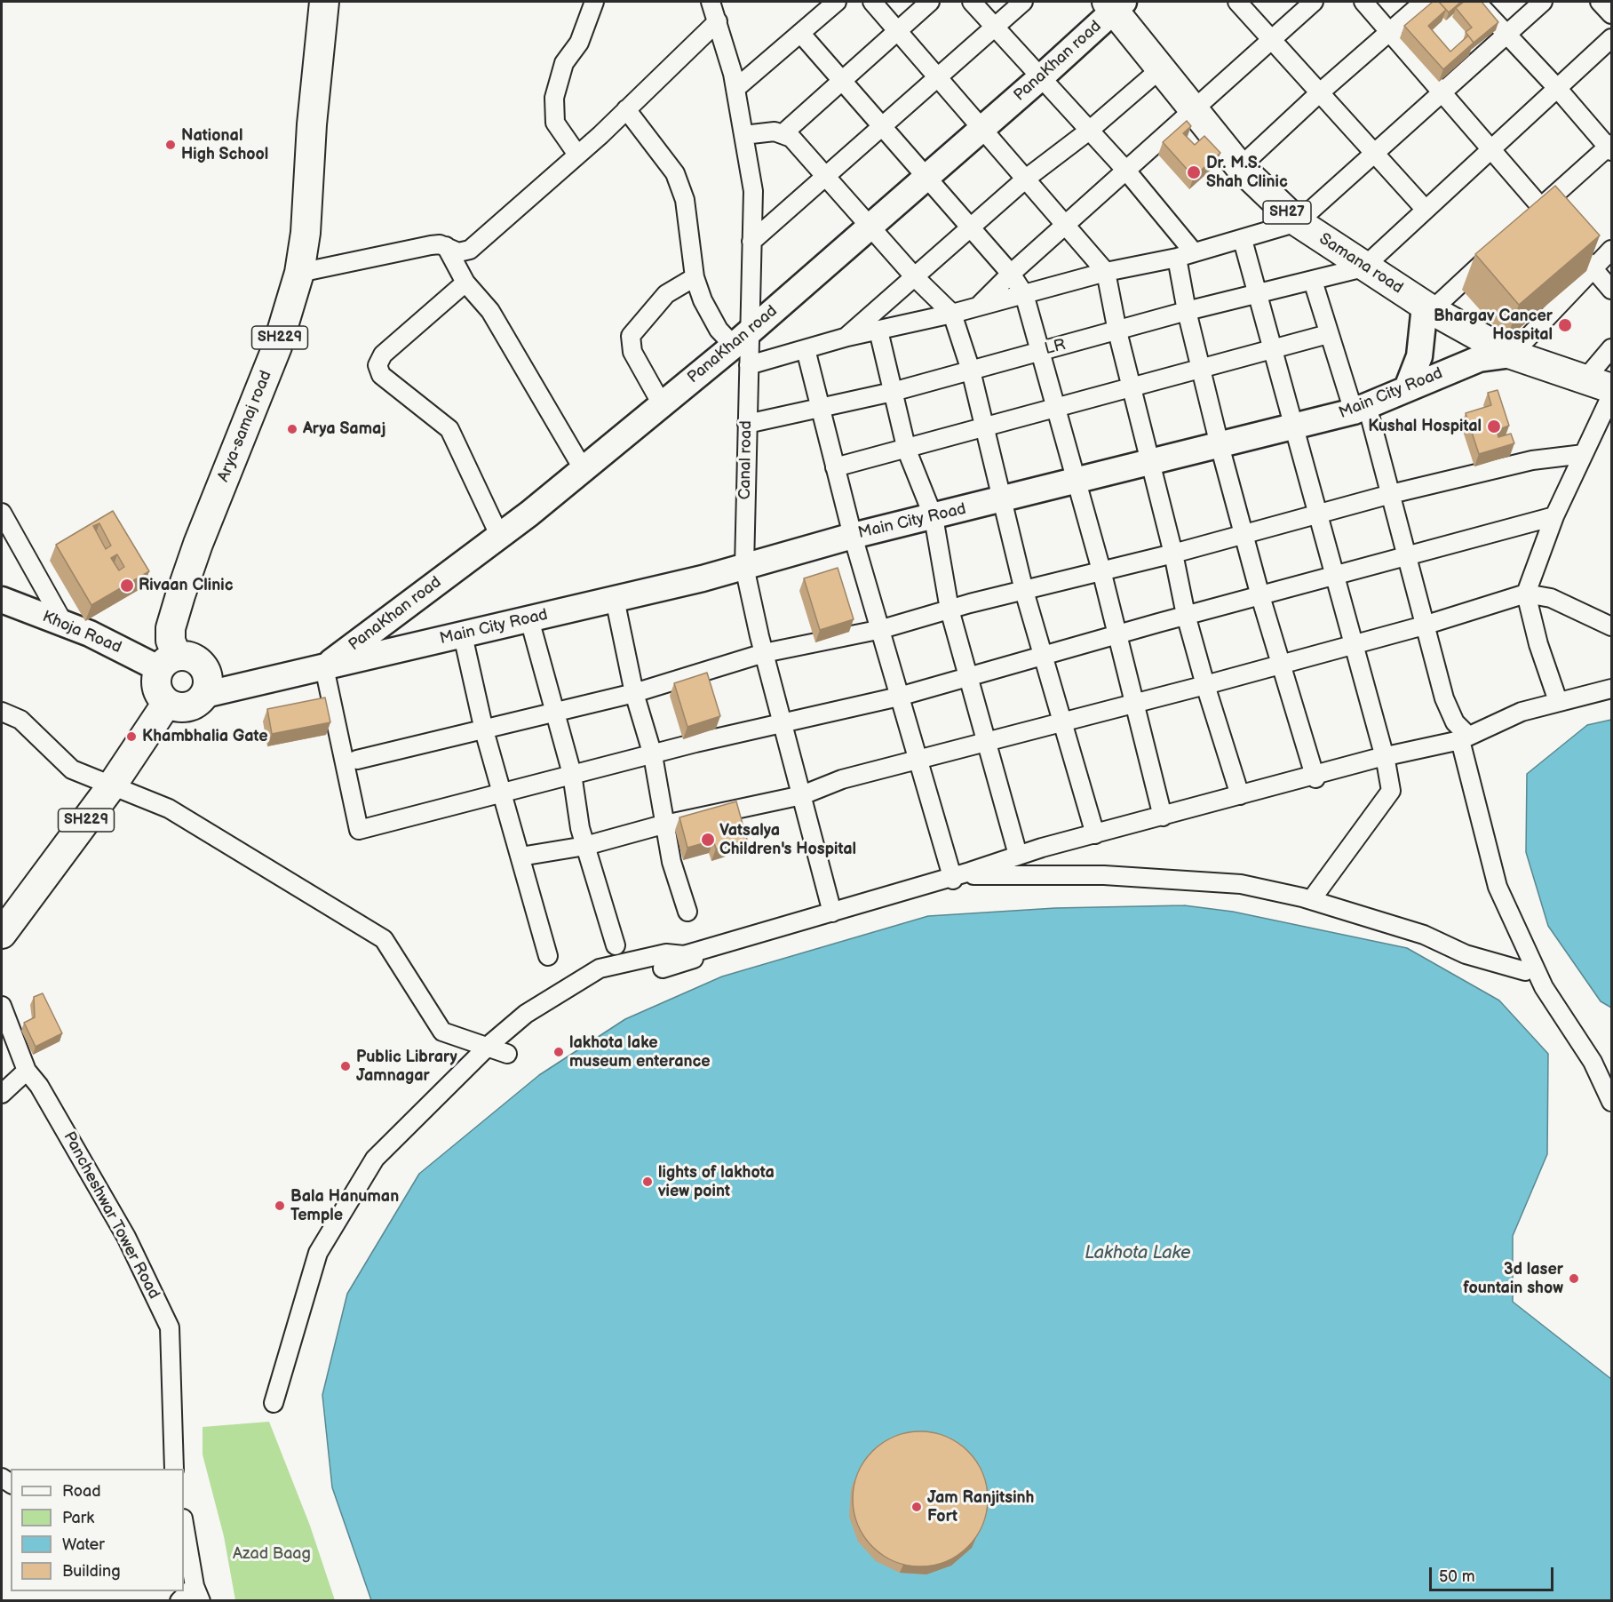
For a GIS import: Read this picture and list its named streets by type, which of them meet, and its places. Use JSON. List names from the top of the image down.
{
  "streets": {
    "main road": [
      "SH27",
      "Samana road",
      "SH229",
      "Main City Road",
      "Arya-samaj road"
    ],
    "street": [
      "PanaKhan road",
      "LR",
      "Canal road",
      "Khoja Road",
      "Pancheshwar Tower Road"
    ]
  },
  "crossings": [
    ["PanaKhan road", "Samana road"],
    ["PanaKhan road", "Main City Road"],
    ["PanaKhan road", "Canal road"],
    ["Samana road", "LR"],
    ["Samana road", "Main City Road"],
    ["SH229", "Main City Road"],
    ["SH229", "Arya-samaj road"],
    ["SH229", "Khoja Road"],
    ["LR", "Canal road"],
    ["Main City Road", "Arya-samaj road"],
    ["Main City Road", "Canal road"],
    ["Main City Road", "Khoja Road"],
    ["Arya-samaj road", "Khoja Road"]
  ],
  "water": ["Lakhota Lake"],
  "parks": ["Azad Baag"],
  "places": [
    "National High School",
    "Dr. M.S. Shah Clinic",
    "Bhargav Cancer Hospital",
    "Kushal Hospital",
    "Arya Samaj",
    "Rivaan Clinic",
    "Khambhalia Gate",
    "Vatsalya Children's Hospital",
    "lakhota lake museum enterance",
    "Public Library Jamnagar",
    "lights of lakhota view point",
    "Bala Hanuman Temple",
    "3d laser fountain show",
    "Jam Ranjitsinh Fort"
  ],
  "legend": [
    "Road",
    "Park",
    "Water",
    "Building"
  ],
  "scale_bar": "50 m"
}
